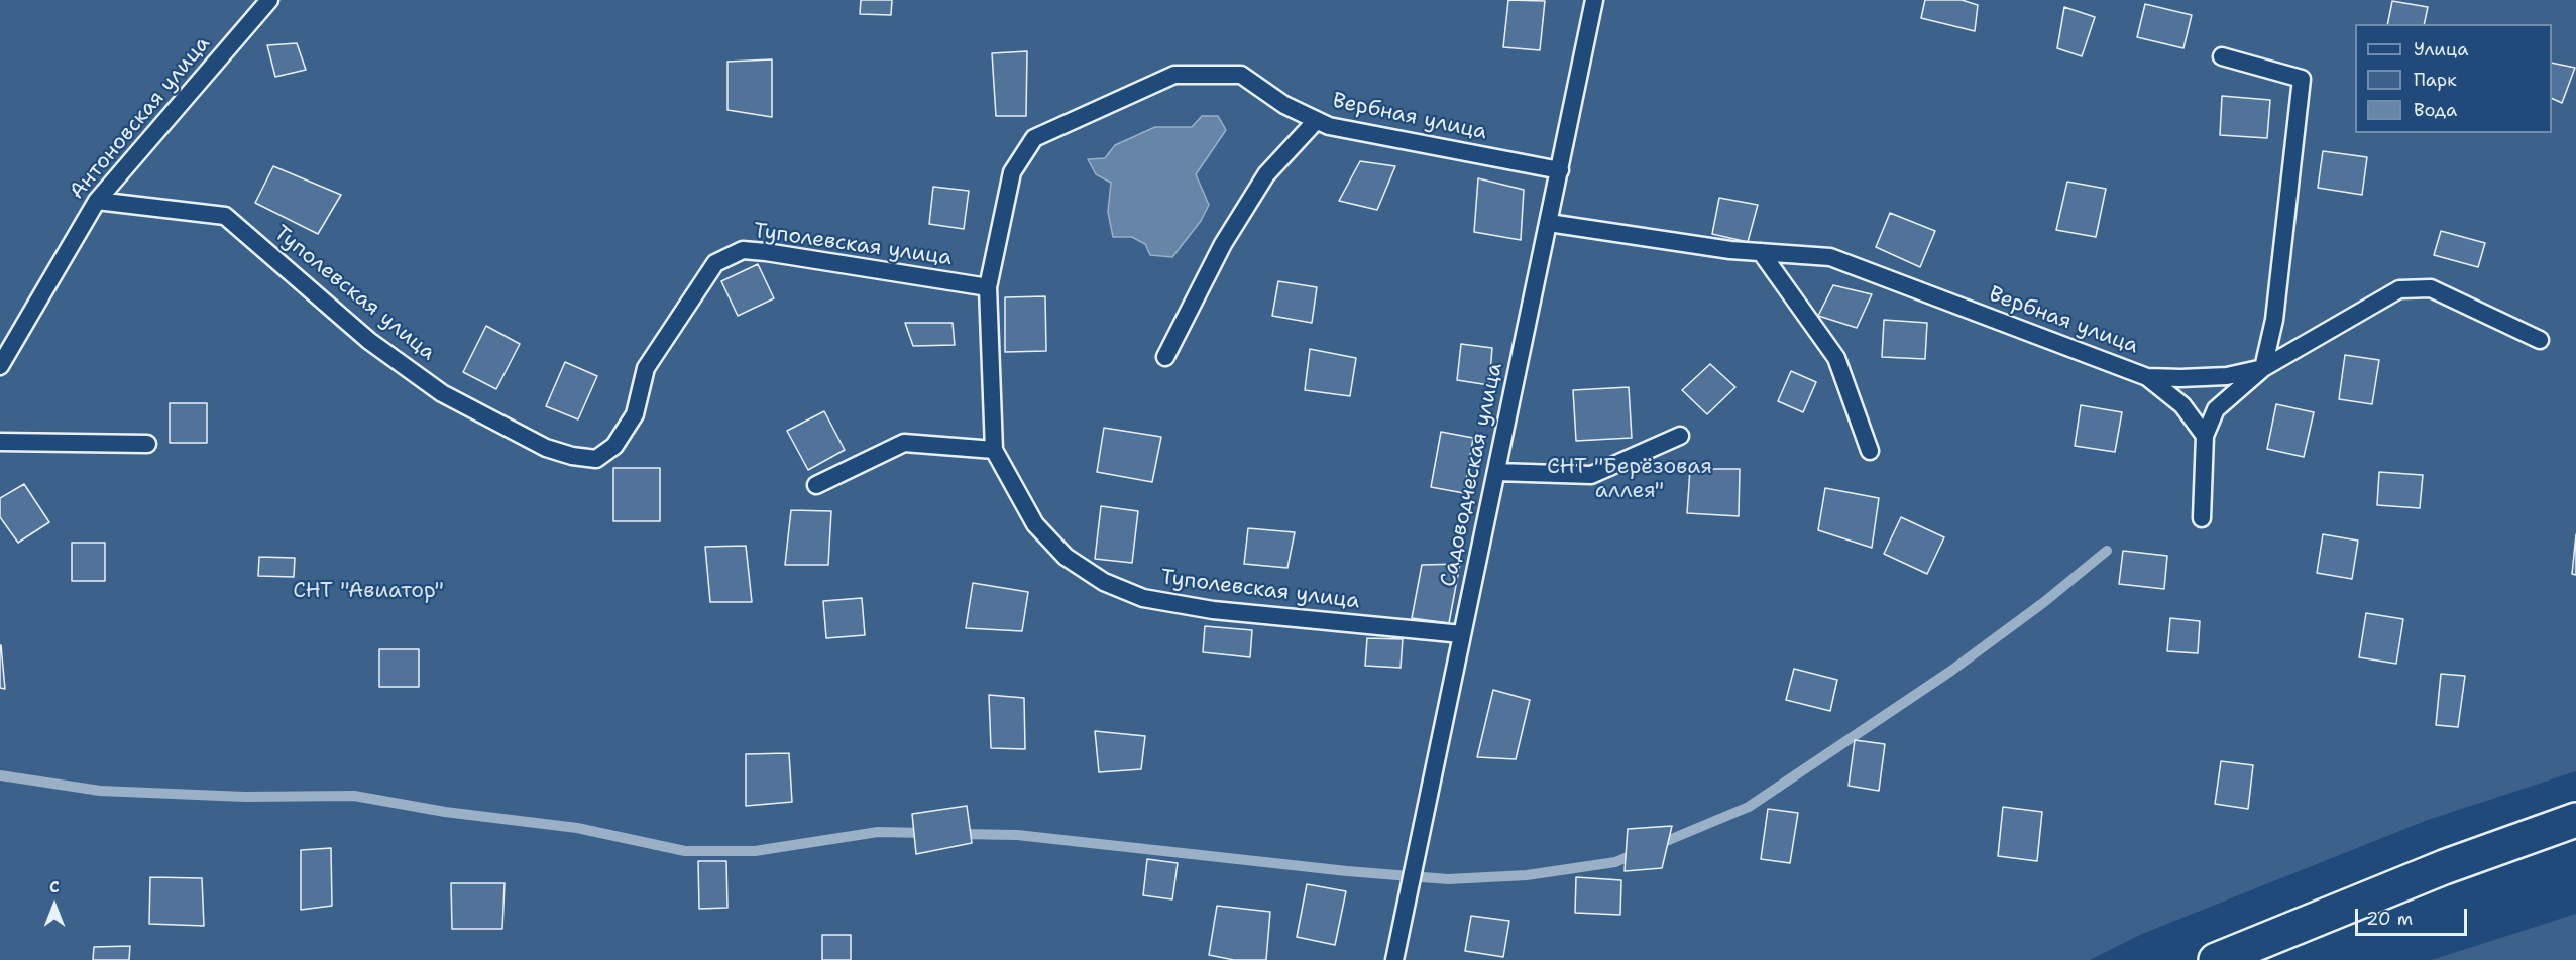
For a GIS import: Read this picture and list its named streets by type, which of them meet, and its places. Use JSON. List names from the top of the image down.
{
  "streets": {
    "lane": [
      "Вербная улица",
      "Антоновская улица",
      "Туполевская улица",
      "Садоводческая улица"
    ]
  },
  "crossings": [
    ["Вербная улица", "Туполевская улица"],
    ["Вербная улица", "Садоводческая улица"],
    ["Антоновская улица", "Туполевская улица"],
    ["Туполевская улица", "Садоводческая улица"]
  ],
  "parks": ["СНТ \"Берёзовая аллея\"", "СНТ \"Авиатор\""],
  "legend": ["Улица", "Парк", "Вода"],
  "scale_bar": "20 m",
  "north": "top"
}
